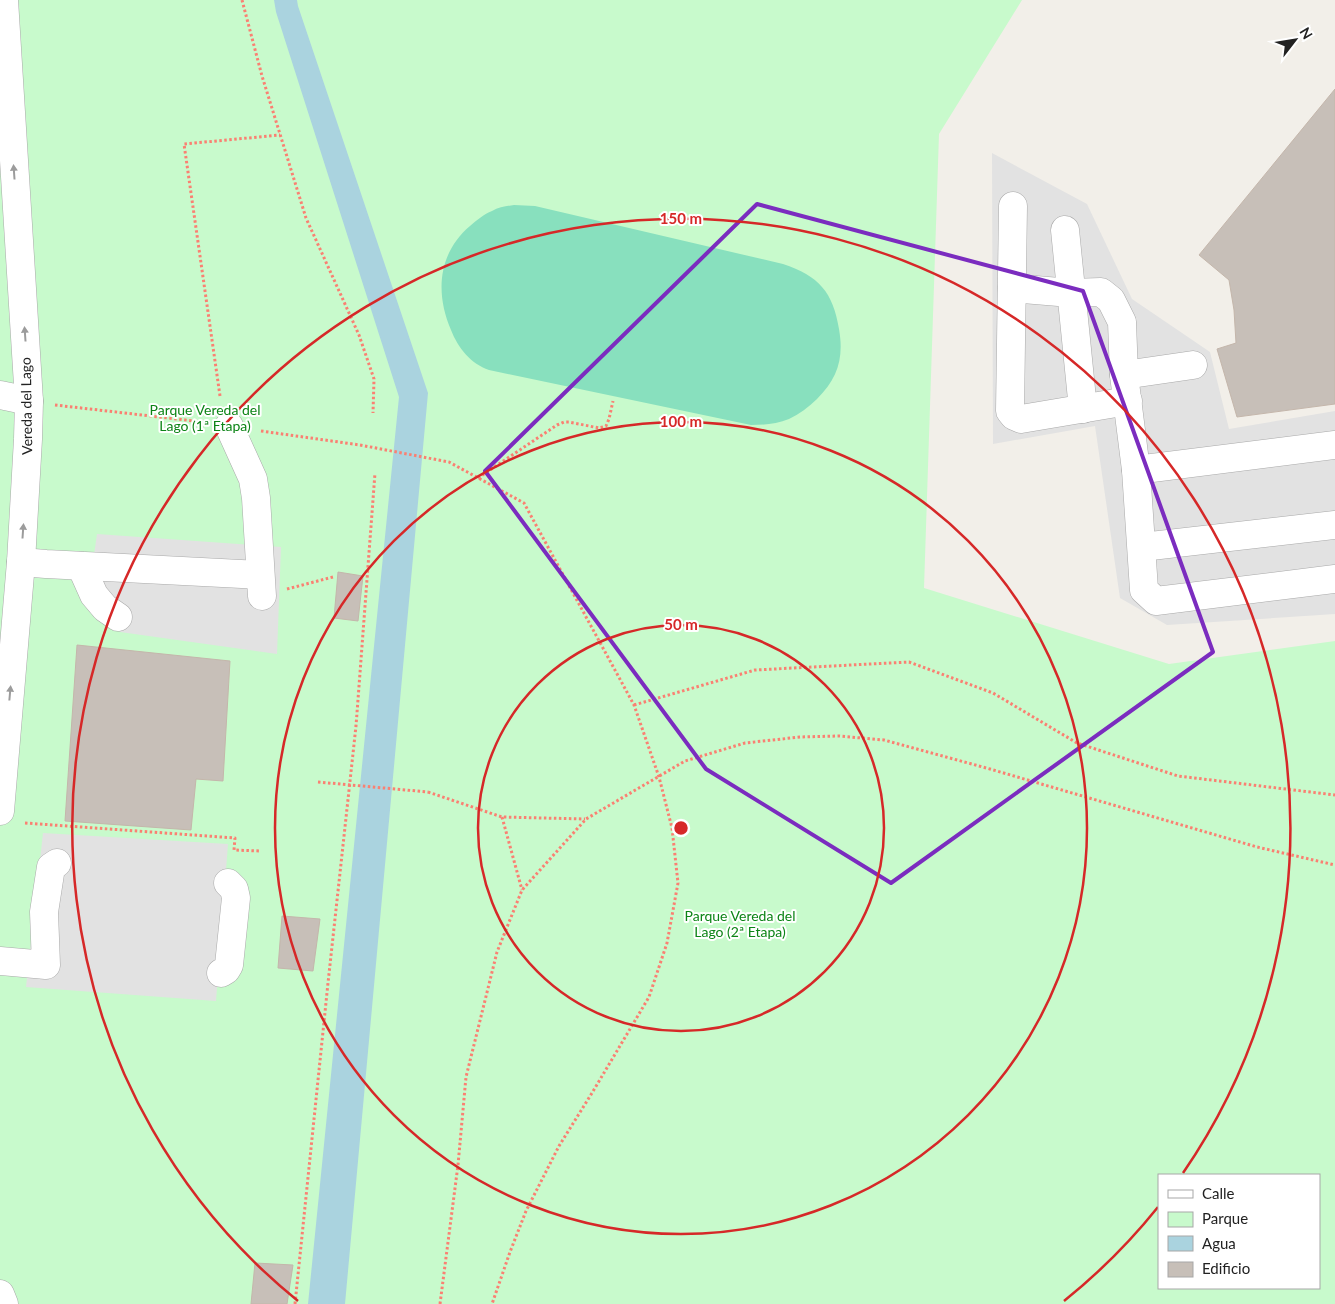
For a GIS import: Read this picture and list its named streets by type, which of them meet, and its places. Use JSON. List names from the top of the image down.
{
  "streets": {
    "street": ["Vereda del Lago"]
  },
  "one_way": ["Vereda del Lago"],
  "parks": ["Parque Vereda del Lago (1ª Etapa)", "Parque Vereda del Lago (2ª Etapa)"],
  "legend": [
    "Calle",
    "Parque",
    "Agua",
    "Edificio"
  ],
  "north": "top right",
  "rings": ["150 m", "100 m", "50 m"]
}
